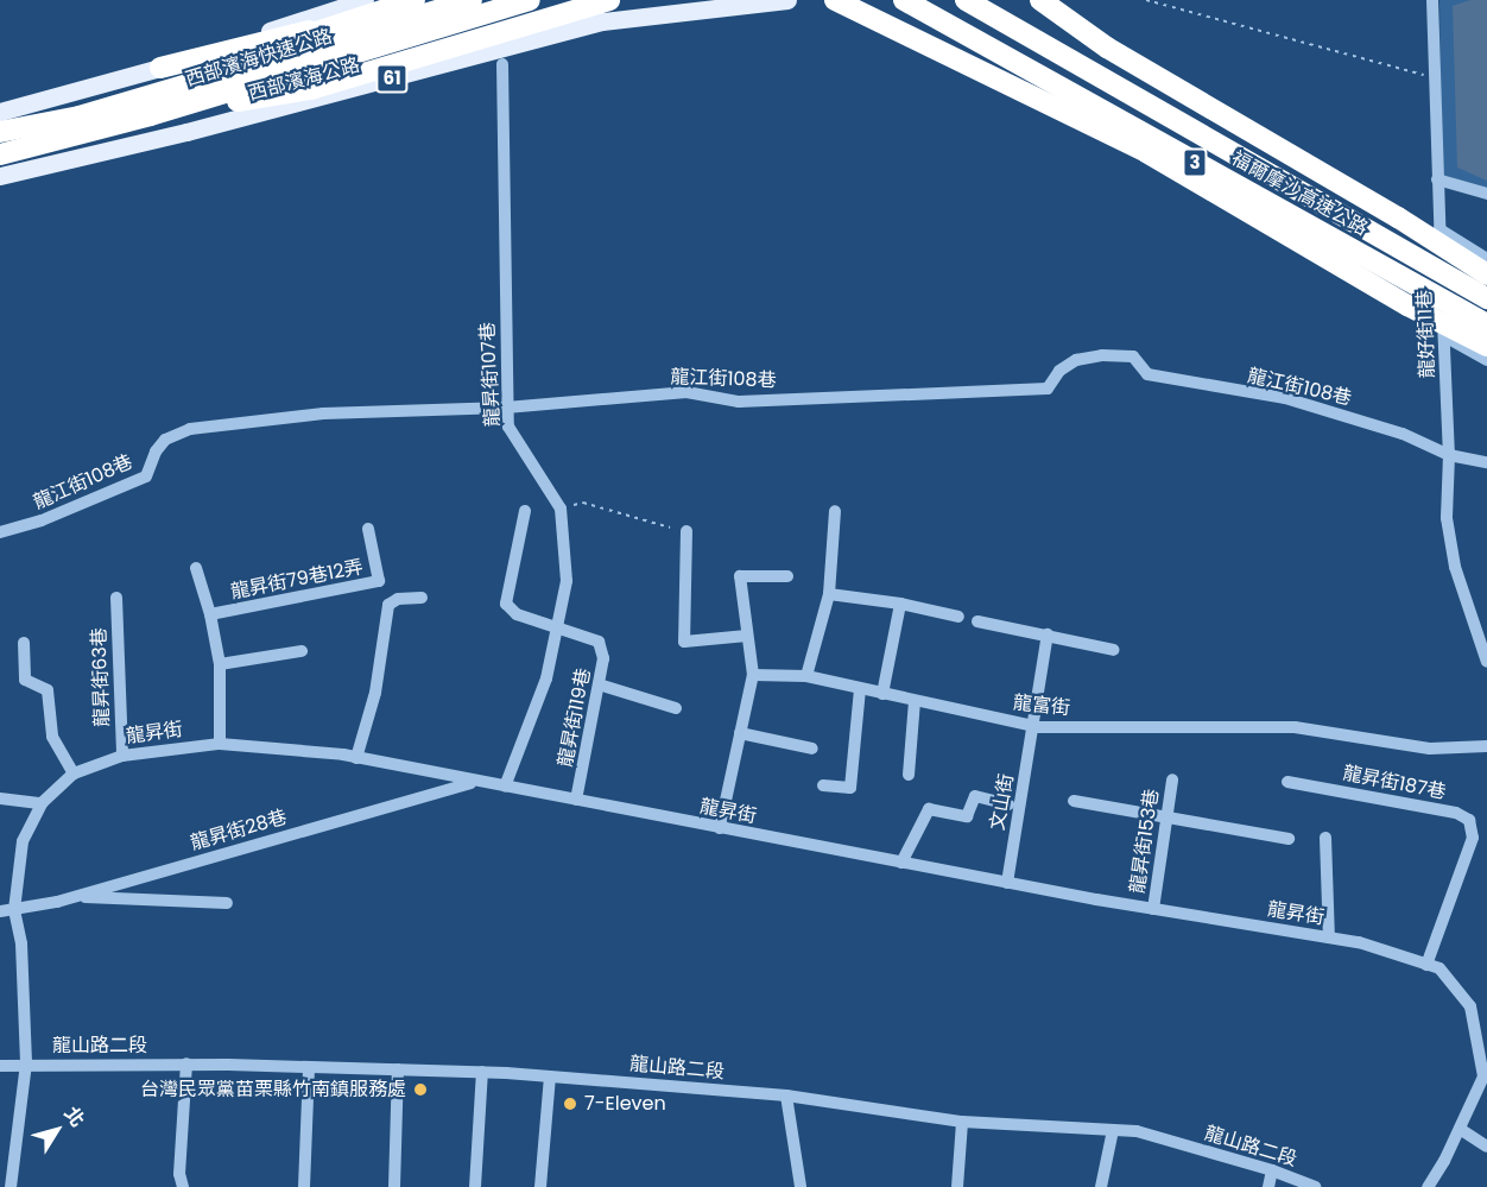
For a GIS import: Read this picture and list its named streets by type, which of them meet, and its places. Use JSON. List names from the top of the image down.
{
  "streets": {
    "highway": [
      "西部濱海快速公路",
      "61",
      "3",
      "福爾摩沙高速公路"
    ],
    "main road": ["西部濱海公路"],
    "street": [
      "龍好街11巷",
      "龍昇街107巷",
      "龍江街108巷",
      "龍昇街79巷12弄",
      "龍昇街63巷",
      "龍富街",
      "龍昇街119巷",
      "龍昇街",
      "龍昇街187巷",
      "文山街",
      "龍昇街28巷",
      "龍昇街153巷",
      "龍山路二段"
    ]
  },
  "crossings": [
    ["龍好街11巷", "龍江街108巷"],
    ["龍昇街107巷", "龍江街108巷"],
    ["龍昇街107巷", "龍昇街119巷"],
    ["龍昇街107巷", "龍昇街"],
    ["龍昇街63巷", "龍昇街"],
    ["龍富街", "文山街"],
    ["龍昇街119巷", "龍昇街"],
    ["龍昇街", "龍昇街187巷"],
    ["龍昇街", "文山街"],
    ["龍昇街", "龍昇街28巷"],
    ["龍昇街", "龍昇街153巷"],
    ["龍昇街", "龍山路二段"]
  ],
  "places": ["台灣民眾黨苗栗縣竹南鎮服務處", "7-Eleven"],
  "north": "top right"
}
